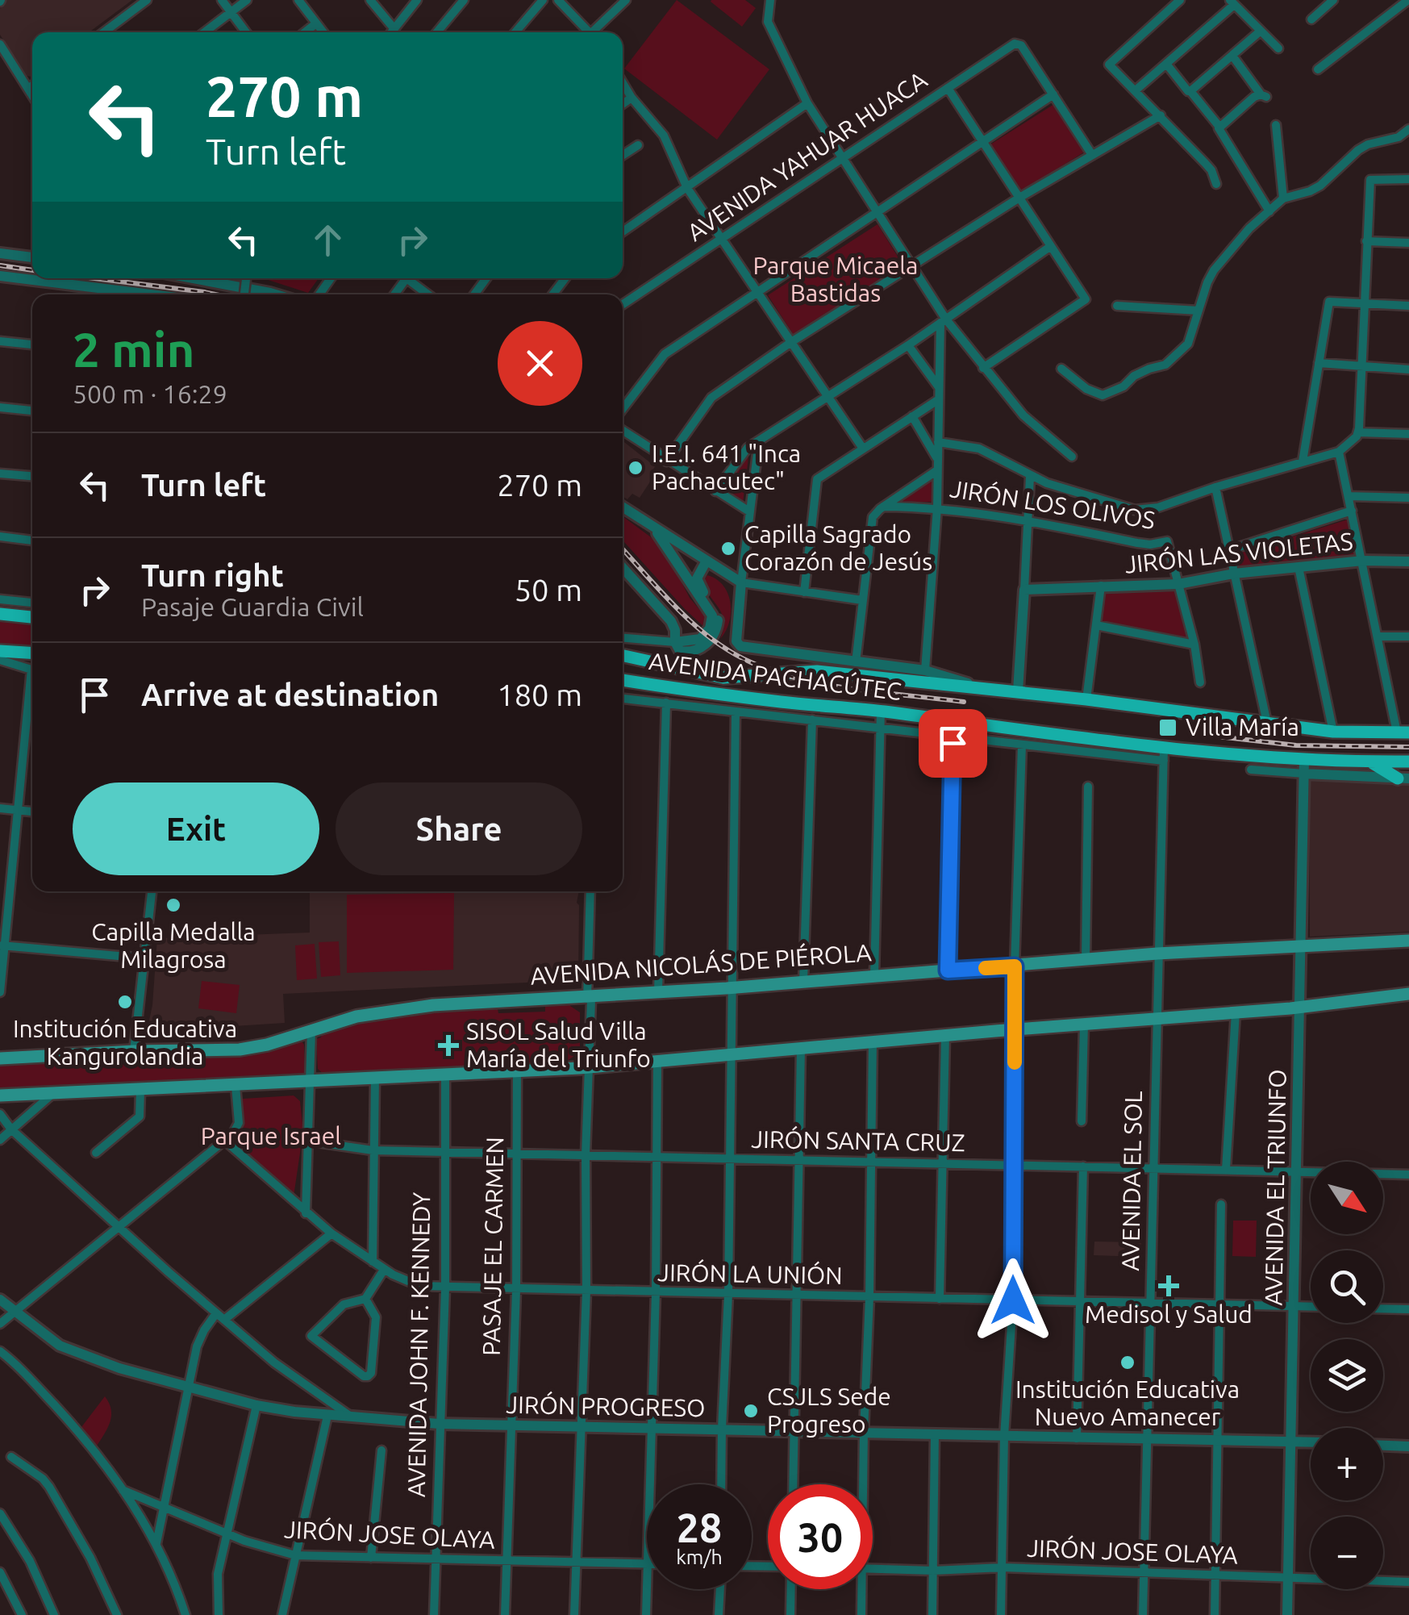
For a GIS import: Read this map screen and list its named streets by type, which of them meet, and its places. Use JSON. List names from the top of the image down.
{
  "streets": {
    "main road": ["AVENIDA PACHACÚTEC", "AVENIDA NICOLÁS DE PIÉROLA"],
    "street": [
      "AVENIDA YAHUAR HUACA",
      "JIRÓN LOS OLIVOS",
      "JIRÓN LAS VIOLETAS",
      "JIRÓN SANTA CRUZ",
      "AVENIDA EL SOL",
      "AVENIDA EL TRIUNFO",
      "PASAJE EL CARMEN",
      "JIRÓN LA UNIÓN",
      "AVENIDA JOHN F. KENNEDY",
      "JIRÓN PROGRESO",
      "JIRÓN JOSE OLAYA"
    ]
  },
  "crossings": [
    ["JIRÓN LOS OLIVOS", "JIRÓN LAS VIOLETAS"],
    ["AVENIDA PACHACÚTEC", "AVENIDA EL SOL"],
    ["AVENIDA PACHACÚTEC", "AVENIDA EL TRIUNFO"],
    ["AVENIDA NICOLÁS DE PIÉROLA", "AVENIDA EL SOL"],
    ["AVENIDA NICOLÁS DE PIÉROLA", "AVENIDA EL TRIUNFO"],
    ["JIRÓN SANTA CRUZ", "AVENIDA EL SOL"],
    ["JIRÓN SANTA CRUZ", "AVENIDA EL TRIUNFO"],
    ["JIRÓN SANTA CRUZ", "PASAJE EL CARMEN"],
    ["JIRÓN SANTA CRUZ", "AVENIDA JOHN F. KENNEDY"],
    ["AVENIDA EL SOL", "JIRÓN LA UNIÓN"],
    ["AVENIDA EL SOL", "JIRÓN PROGRESO"],
    ["AVENIDA EL SOL", "JIRÓN JOSE OLAYA"],
    ["AVENIDA EL TRIUNFO", "JIRÓN LA UNIÓN"],
    ["AVENIDA EL TRIUNFO", "JIRÓN PROGRESO"],
    ["AVENIDA EL TRIUNFO", "JIRÓN JOSE OLAYA"],
    ["PASAJE EL CARMEN", "JIRÓN LA UNIÓN"],
    ["PASAJE EL CARMEN", "JIRÓN PROGRESO"],
    ["PASAJE EL CARMEN", "JIRÓN JOSE OLAYA"],
    ["JIRÓN LA UNIÓN", "AVENIDA JOHN F. KENNEDY"],
    ["AVENIDA JOHN F. KENNEDY", "JIRÓN PROGRESO"],
    ["AVENIDA JOHN F. KENNEDY", "JIRÓN JOSE OLAYA"]
  ],
  "parks": ["Parque Micaela Bastidas", "Parque Israel"],
  "places": {
    "other": [
      "I.E.I. 641 \"Inca Pachacutec\"",
      "Capilla Sagrado Corazón de Jesús",
      "Capilla Medalla Milagrosa",
      "Institución Educativa Kangurolandia",
      "Institución Educativa Nuevo Amanecer",
      "CSJLS Sede Progreso"
    ],
    "transit": ["Villa María"],
    "health": ["SISOL Salud Villa María del Triunfo", "Medisol y Salud"]
  },
  "north": "bottom right",
  "page": {
    "turn": ["270 m", "Turn left"],
    "heading": ["2 min", "500 m · 16:29"],
    "list": [
      {
        "name": "Turn left",
        "value": "270 m"
      },
      {
        "name": "Turn right",
        "note": "Pasaje Guardia Civil",
        "value": "50 m"
      },
      {
        "name": "Arrive at destination",
        "value": "180 m"
      }
    ],
    "buttons": ["Exit", "Share"],
    "map_buttons": ["+", "−"],
    "speed": "28 km/h",
    "limit": "30"
  }
}
